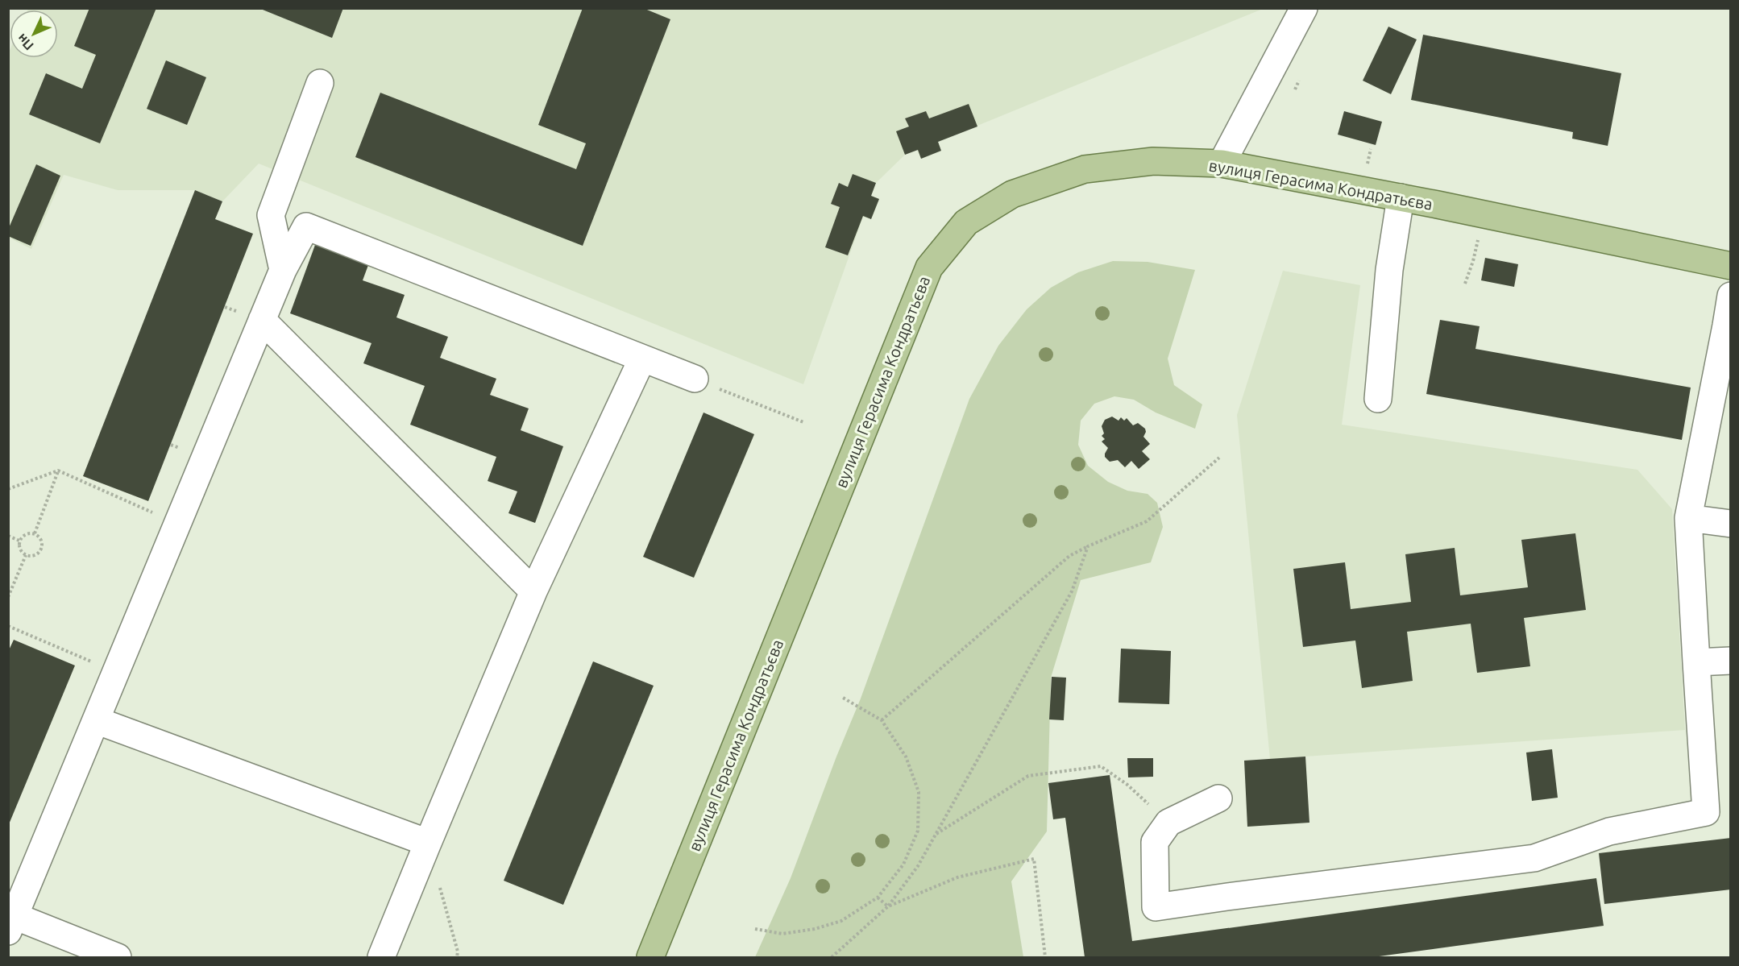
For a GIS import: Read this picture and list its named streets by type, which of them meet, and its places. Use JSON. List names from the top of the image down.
{
  "streets": {
    "main road": ["вулиця Герасима Кондратьєва"]
  },
  "north": "bottom left"
}
